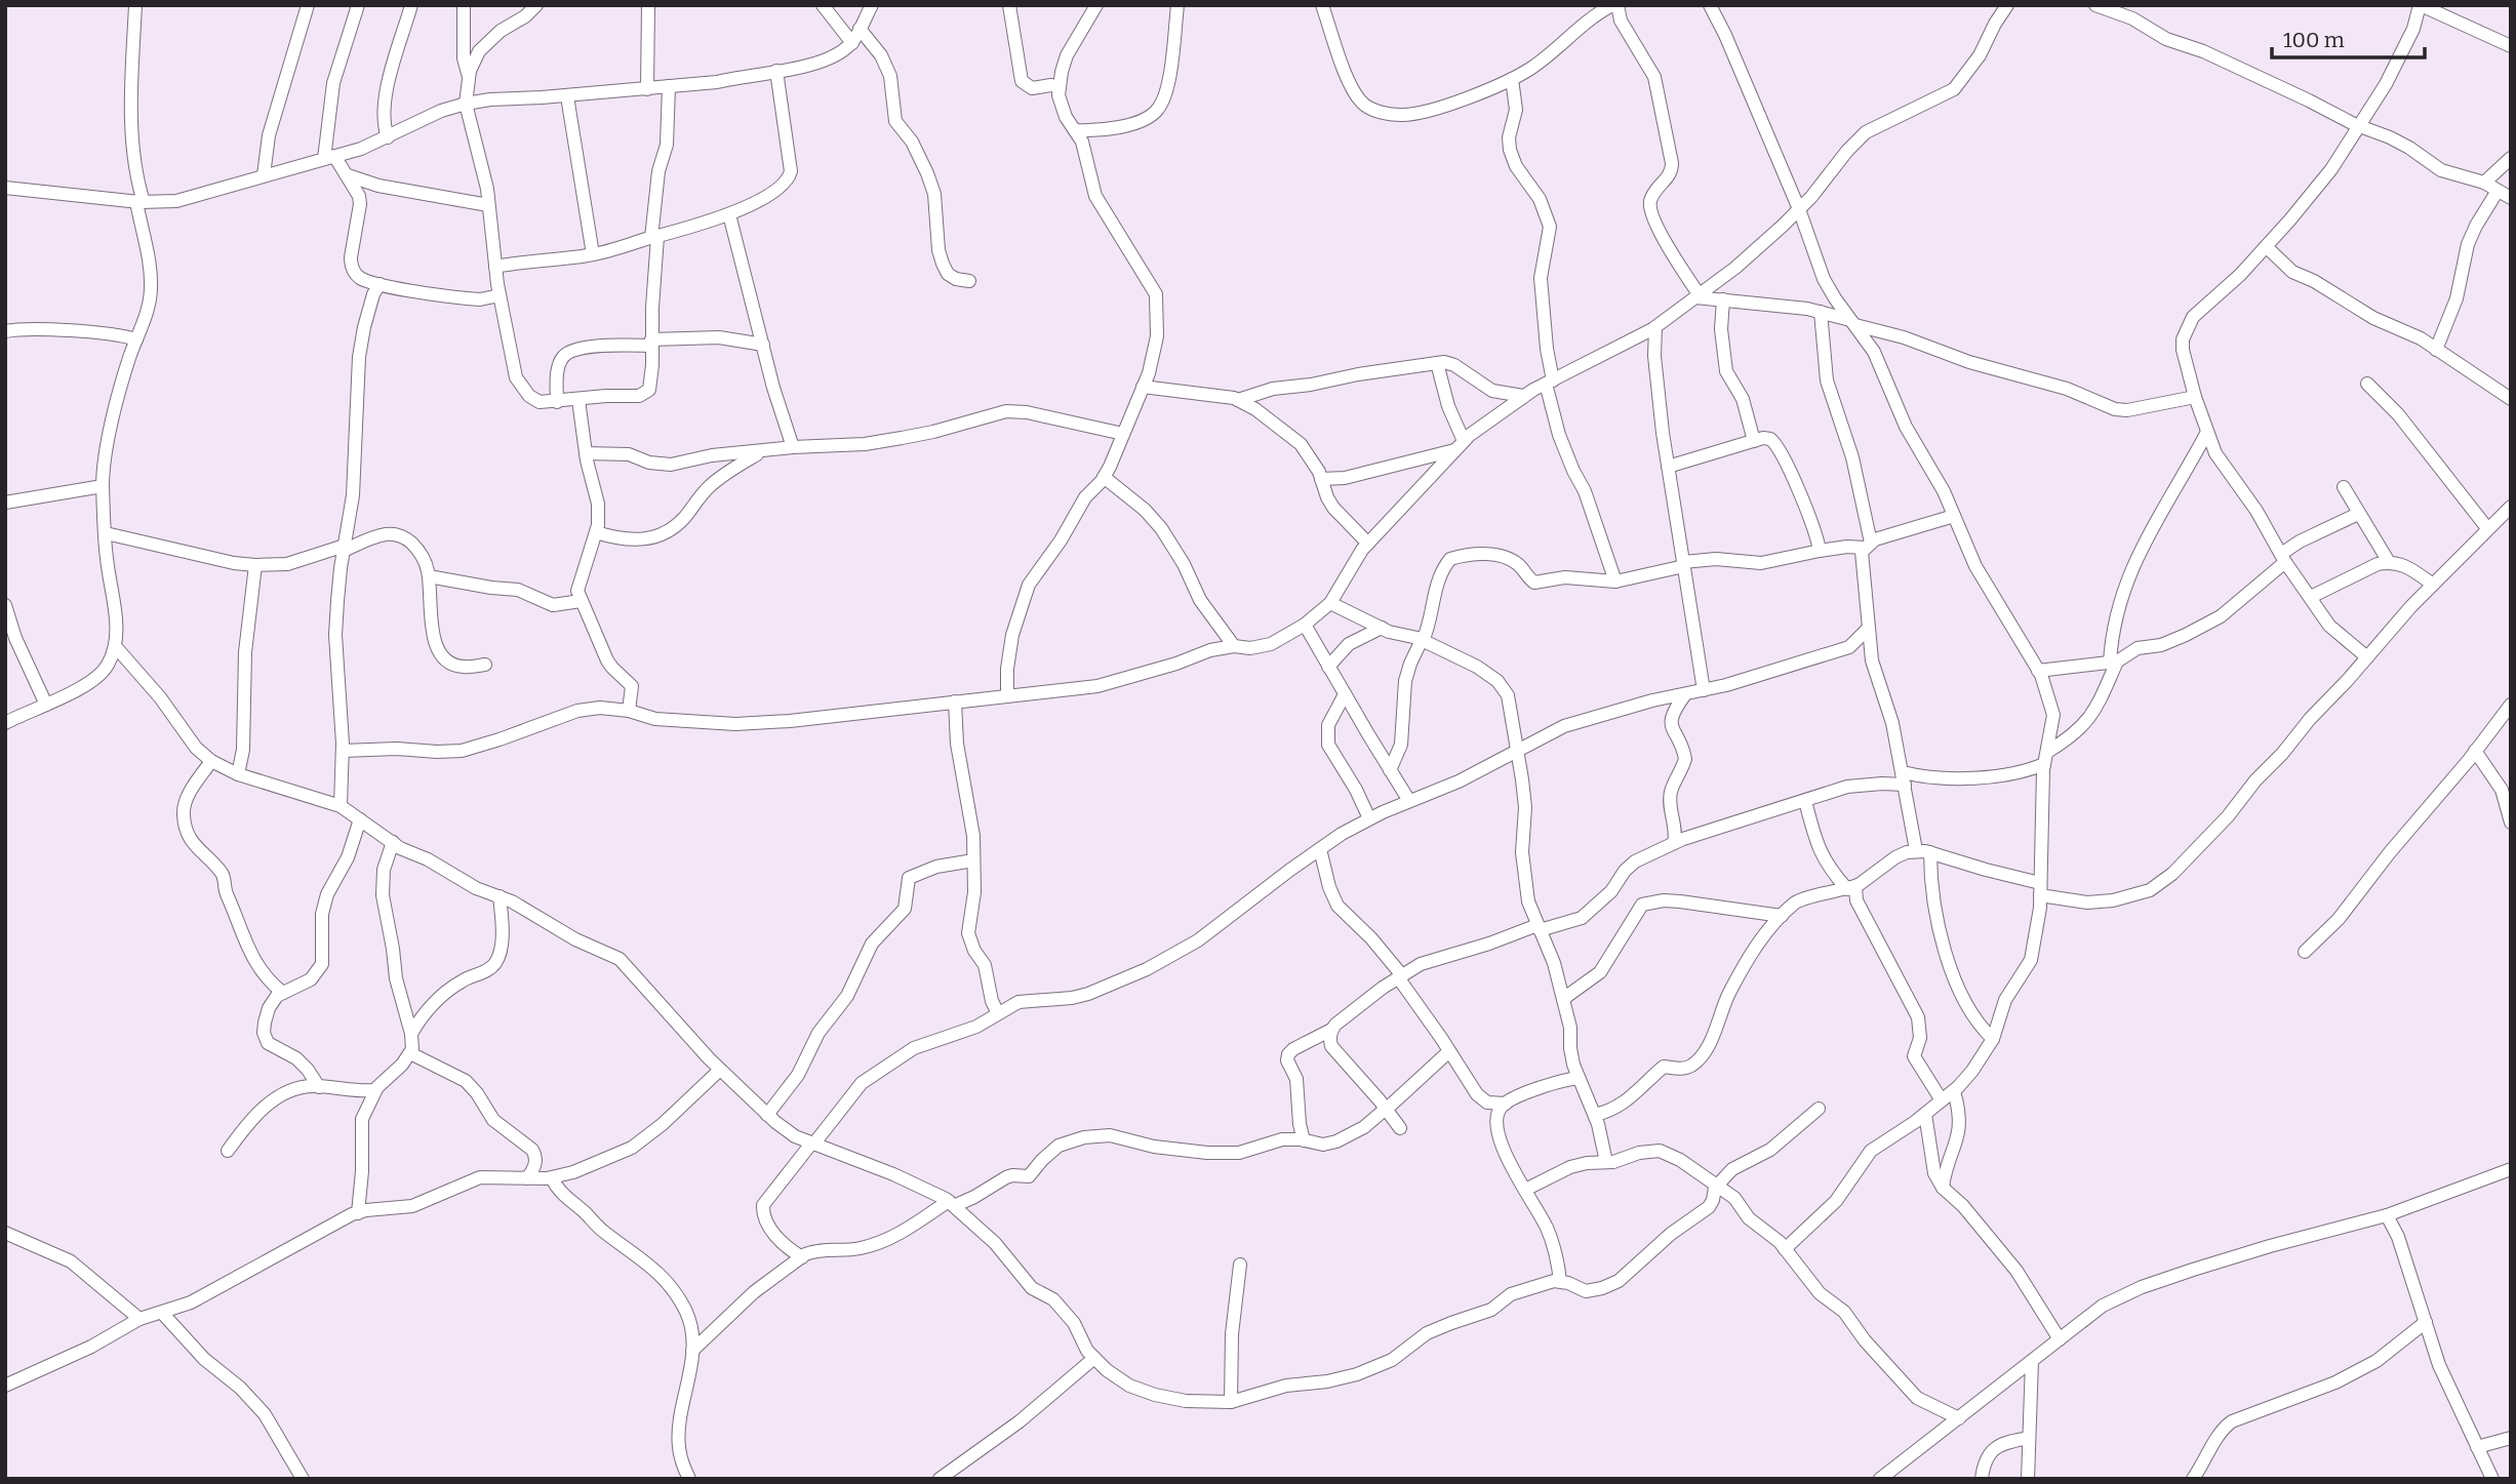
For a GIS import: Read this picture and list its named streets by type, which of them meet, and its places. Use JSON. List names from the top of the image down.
{
  "scale_bar": "100 m"
}
